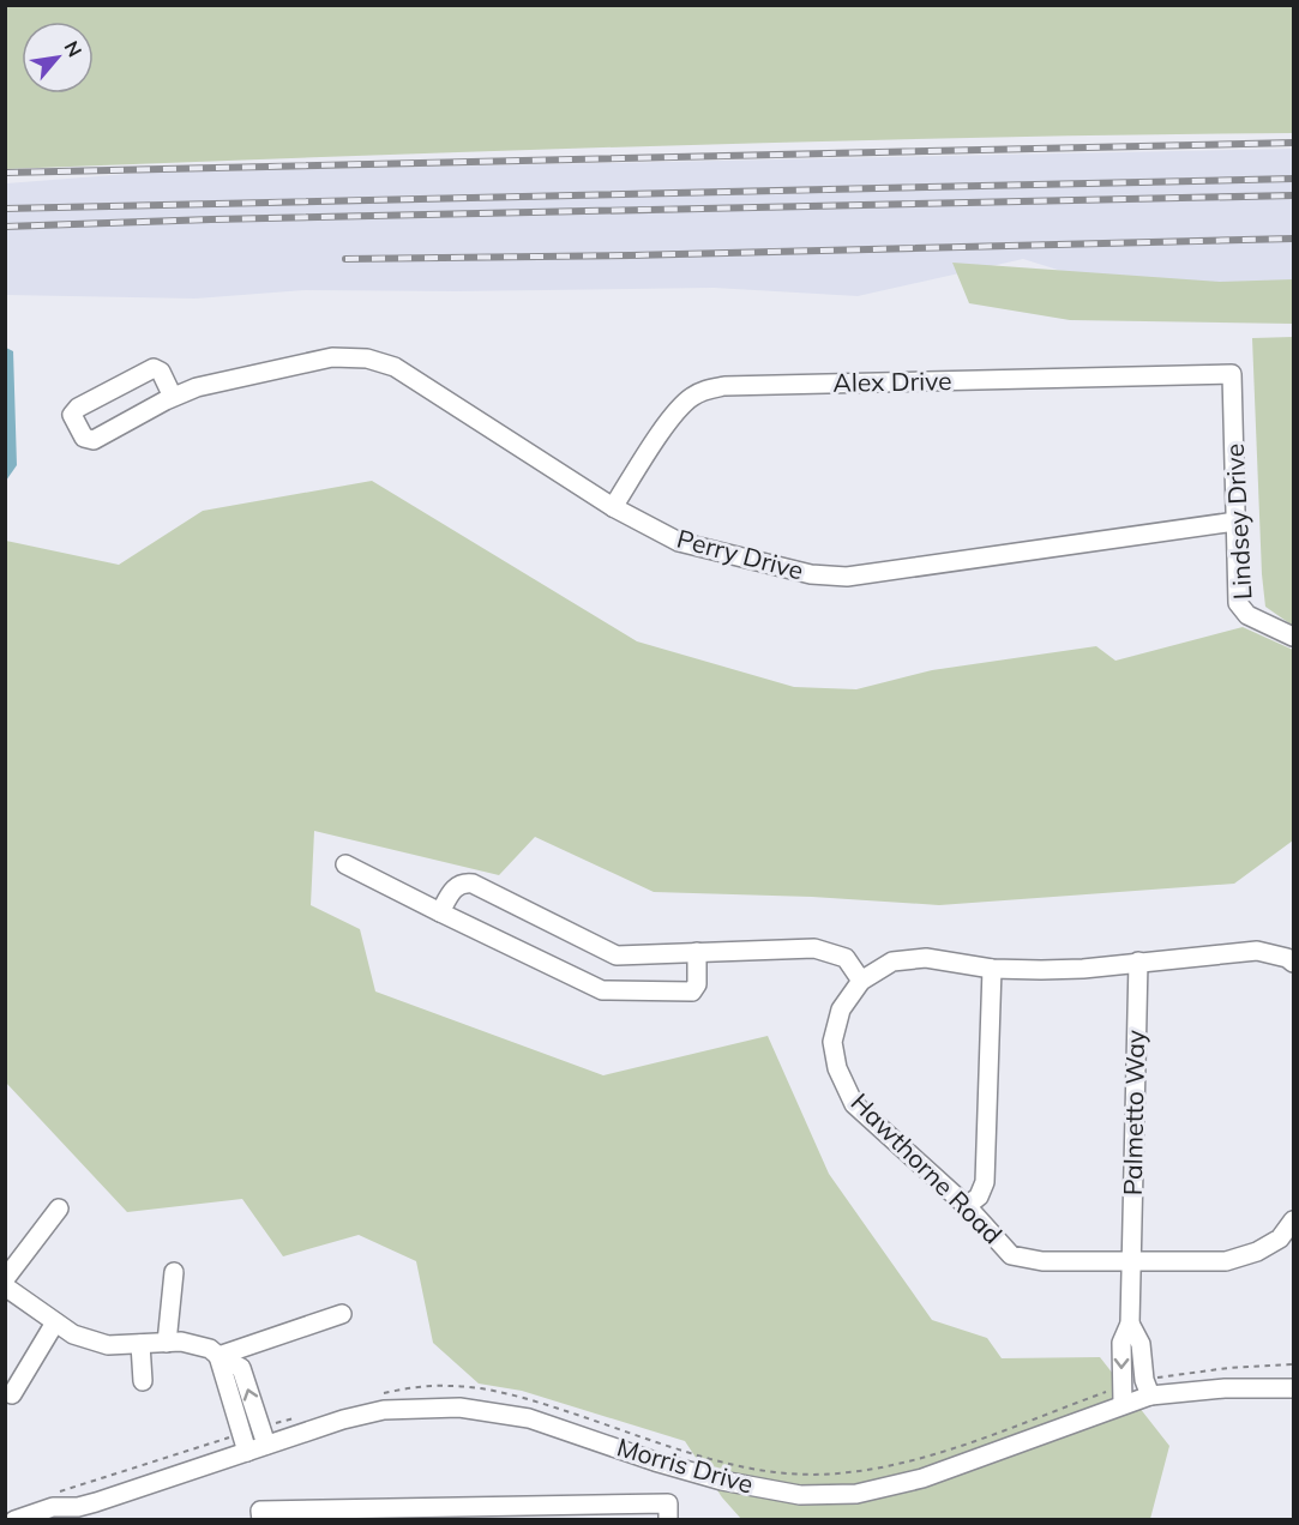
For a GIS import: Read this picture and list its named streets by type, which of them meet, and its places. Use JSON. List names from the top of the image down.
{
  "streets": {
    "street": [
      "Alex Drive",
      "Lindsey Drive",
      "Perry Drive",
      "Palmetto Way",
      "Hawthorne Road",
      "Morris Drive"
    ]
  },
  "crossings": [
    ["Alex Drive", "Lindsey Drive"],
    ["Alex Drive", "Perry Drive"],
    ["Lindsey Drive", "Perry Drive"],
    ["Palmetto Way", "Hawthorne Road"]
  ],
  "north": "top right"
}
